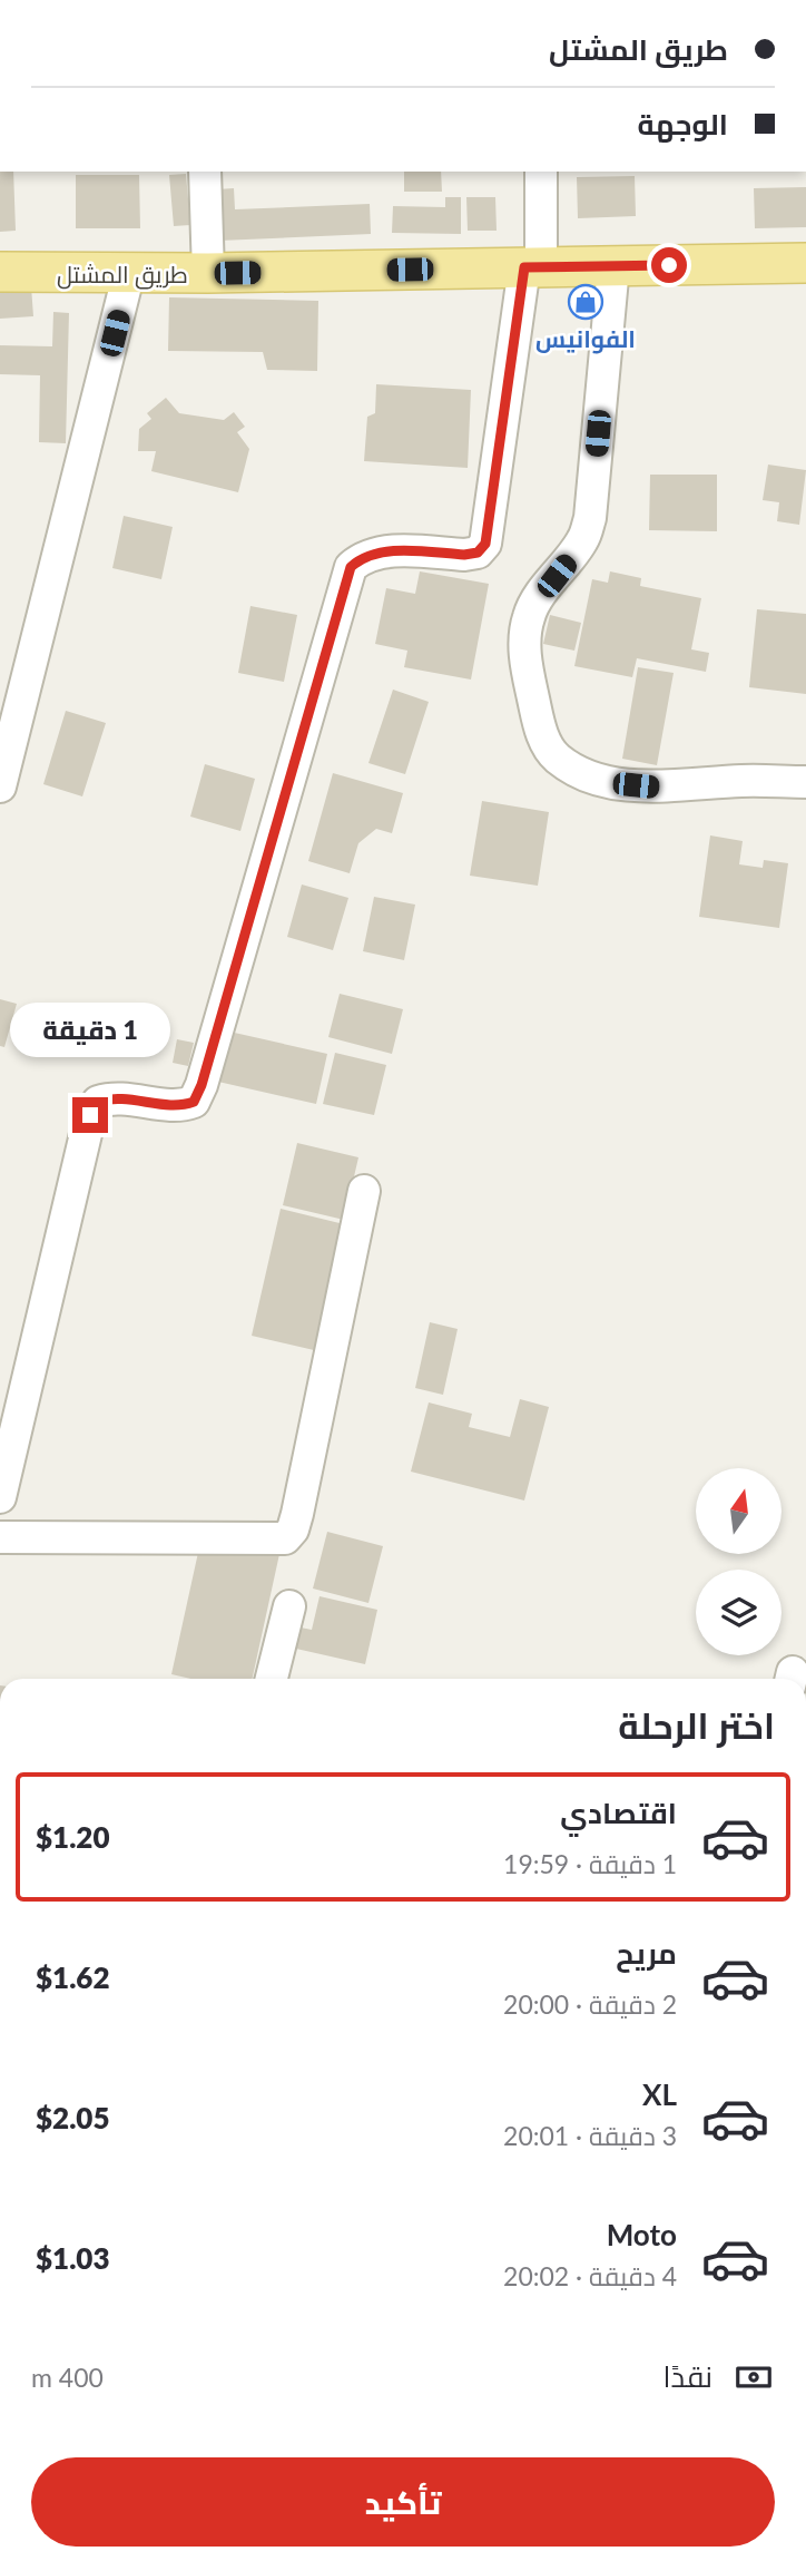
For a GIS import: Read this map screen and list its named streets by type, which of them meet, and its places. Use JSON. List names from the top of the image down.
{
  "streets": {
    "main road": ["طريق المشتل"]
  },
  "places": {
    "shop": ["الفوانيس"]
  },
  "north": "top",
  "page": {
    "banner": ["طريق المشتل", "الوجهة"],
    "bubble": "1 دقيقة",
    "heading": "اختر الرحلة",
    "list": [
      {
        "name": "اقتصادي",
        "note": "1 دقيقة · 19:59",
        "value": "$1.20"
      },
      {
        "name": "مريح",
        "note": "2 دقيقة · 20:00",
        "value": "$1.62"
      },
      {
        "name": "XL",
        "note": "3 دقيقة · 20:01",
        "value": "$2.05"
      },
      {
        "name": "Moto",
        "note": "4 دقيقة · 20:02",
        "value": "$1.03"
      }
    ],
    "pay": ["نقدًا", "400 m"],
    "buttons": "تأكيد"
  }
}
